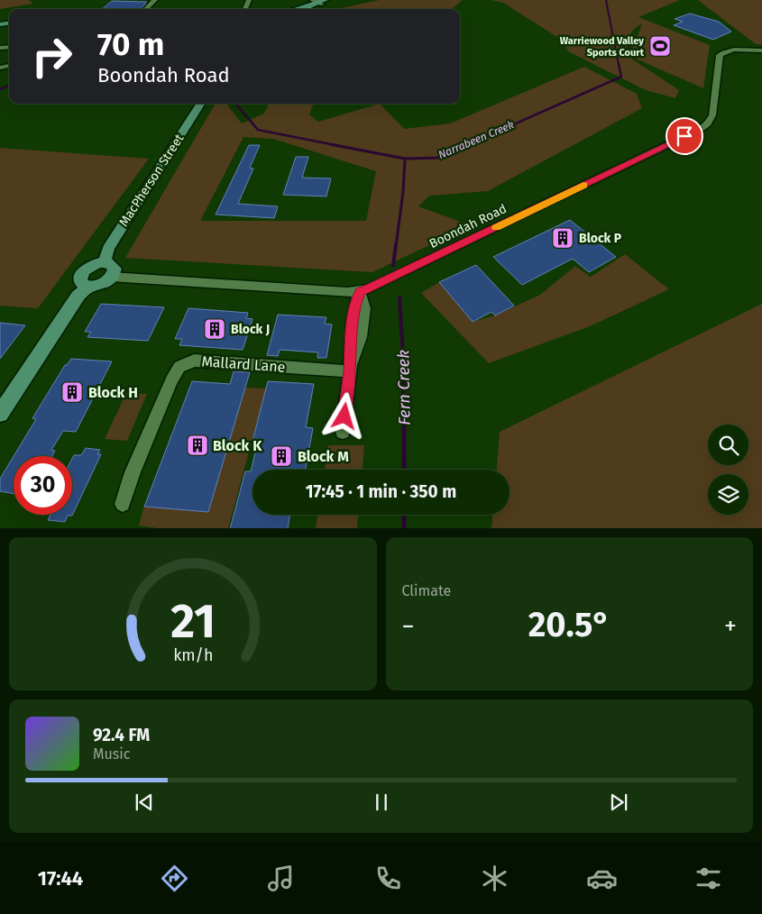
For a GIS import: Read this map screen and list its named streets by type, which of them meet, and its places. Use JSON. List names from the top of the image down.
{
  "streets": {
    "street": ["MacPherson Street", "Boondah Road", "Mallard Lane"]
  },
  "crossings": [
    ["MacPherson Street", "Boondah Road"]
  ],
  "water": ["Narrabeen Creek", "Fern Creek"],
  "places": {
    "sports": ["Warriewood Valley Sports Court"],
    "building": [
      "Block P",
      "Block J",
      "Block H",
      "Block K",
      "Block M"
    ]
  },
  "page": {
    "turn": ["70 m", "Boondah Road"],
    "limit": "30",
    "trip": "17:45 · 1 min · 350 m",
    "tile": "Climate",
    "heat": ["−", "20.5°", "+"],
    "song": ["92.4 FM", "Music"],
    "tabs": "17:44",
    "gauge": ["21", "km/h"]
  }
}
